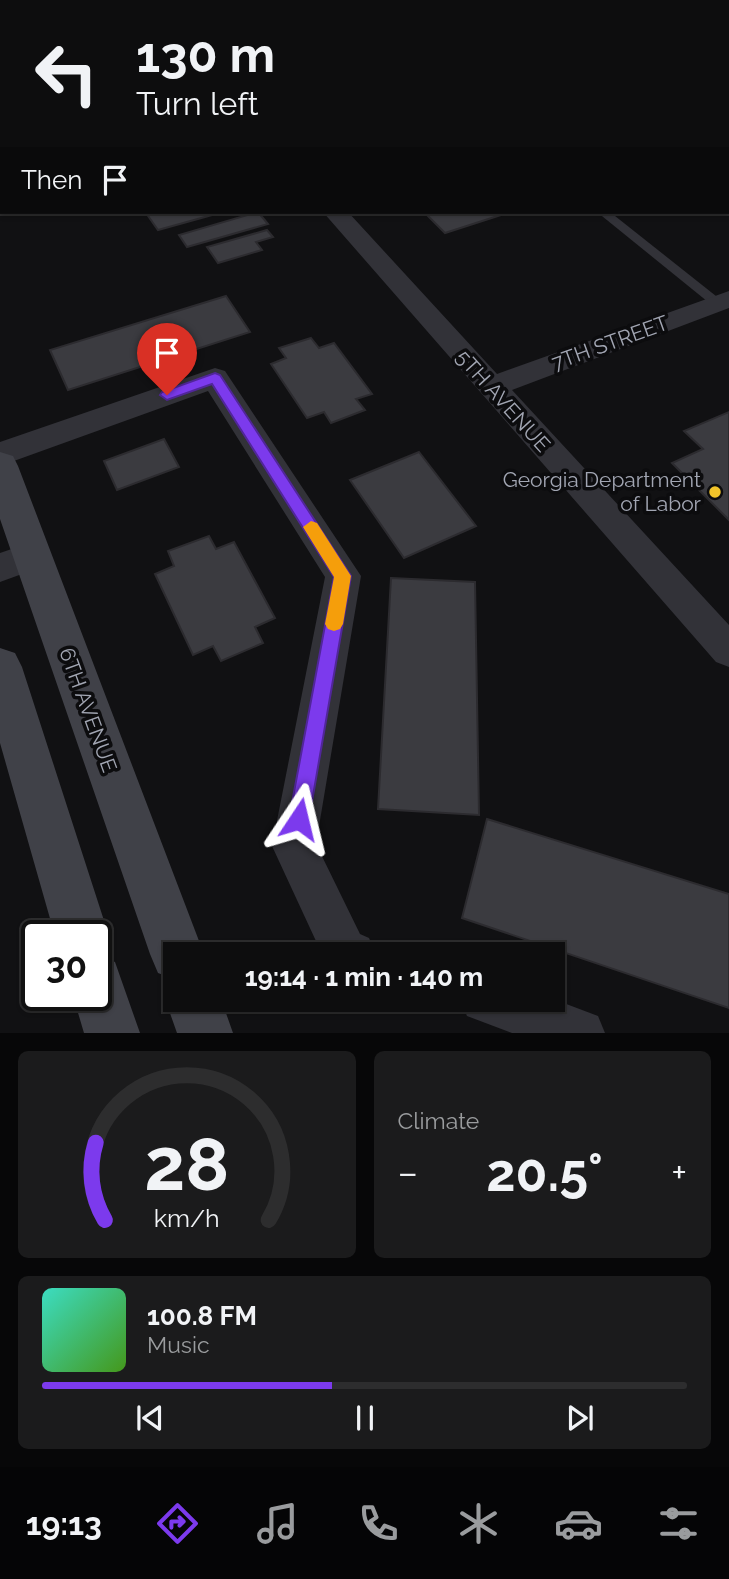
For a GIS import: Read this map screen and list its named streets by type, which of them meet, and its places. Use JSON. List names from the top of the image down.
{
  "streets": {
    "main road": ["6TH AVENUE"],
    "street": ["7TH STREET", "5TH AVENUE"]
  },
  "crossings": [
    ["7TH STREET", "5TH AVENUE"]
  ],
  "places": ["Georgia Department of Labor"],
  "page": {
    "turn": ["130 m", "Turn left"],
    "then": "Then",
    "limit": "30",
    "trip": "19:14 · 1 min · 140 m",
    "tile": "Climate",
    "heat": ["−", "20.5°", "+"],
    "song": ["100.8 FM", "Music"],
    "tabs": "19:13",
    "gauge": ["28", "km/h"]
  }
}
